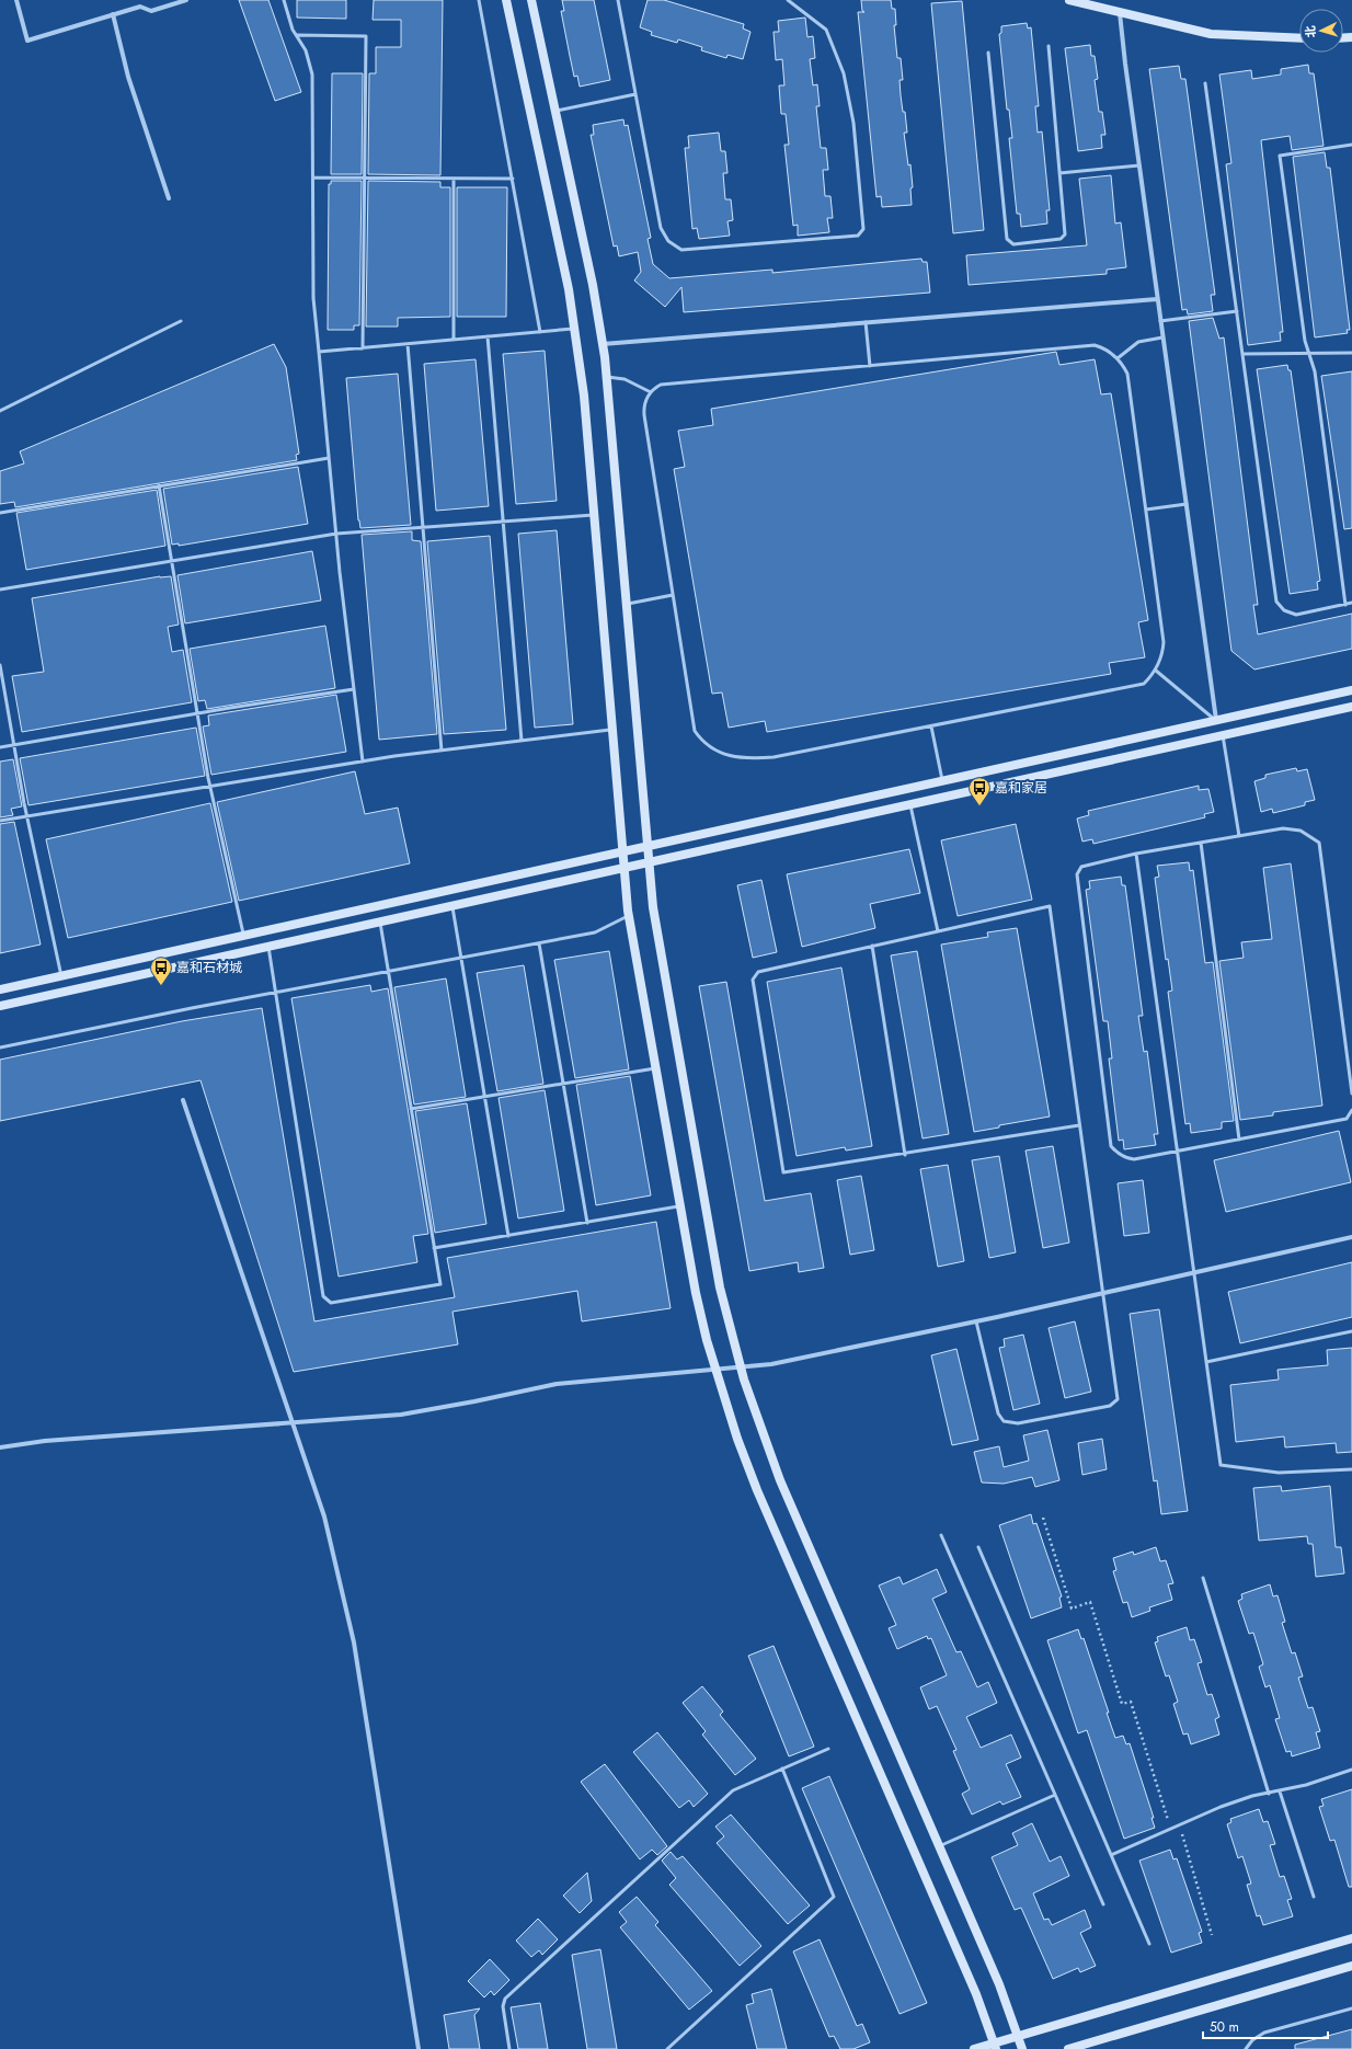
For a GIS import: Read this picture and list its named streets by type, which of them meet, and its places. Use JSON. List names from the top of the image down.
{
  "places": {
    "bus stop": ["嘉和家居", "嘉和石材城"]
  },
  "scale_bar": "50 m",
  "north": "left"
}
